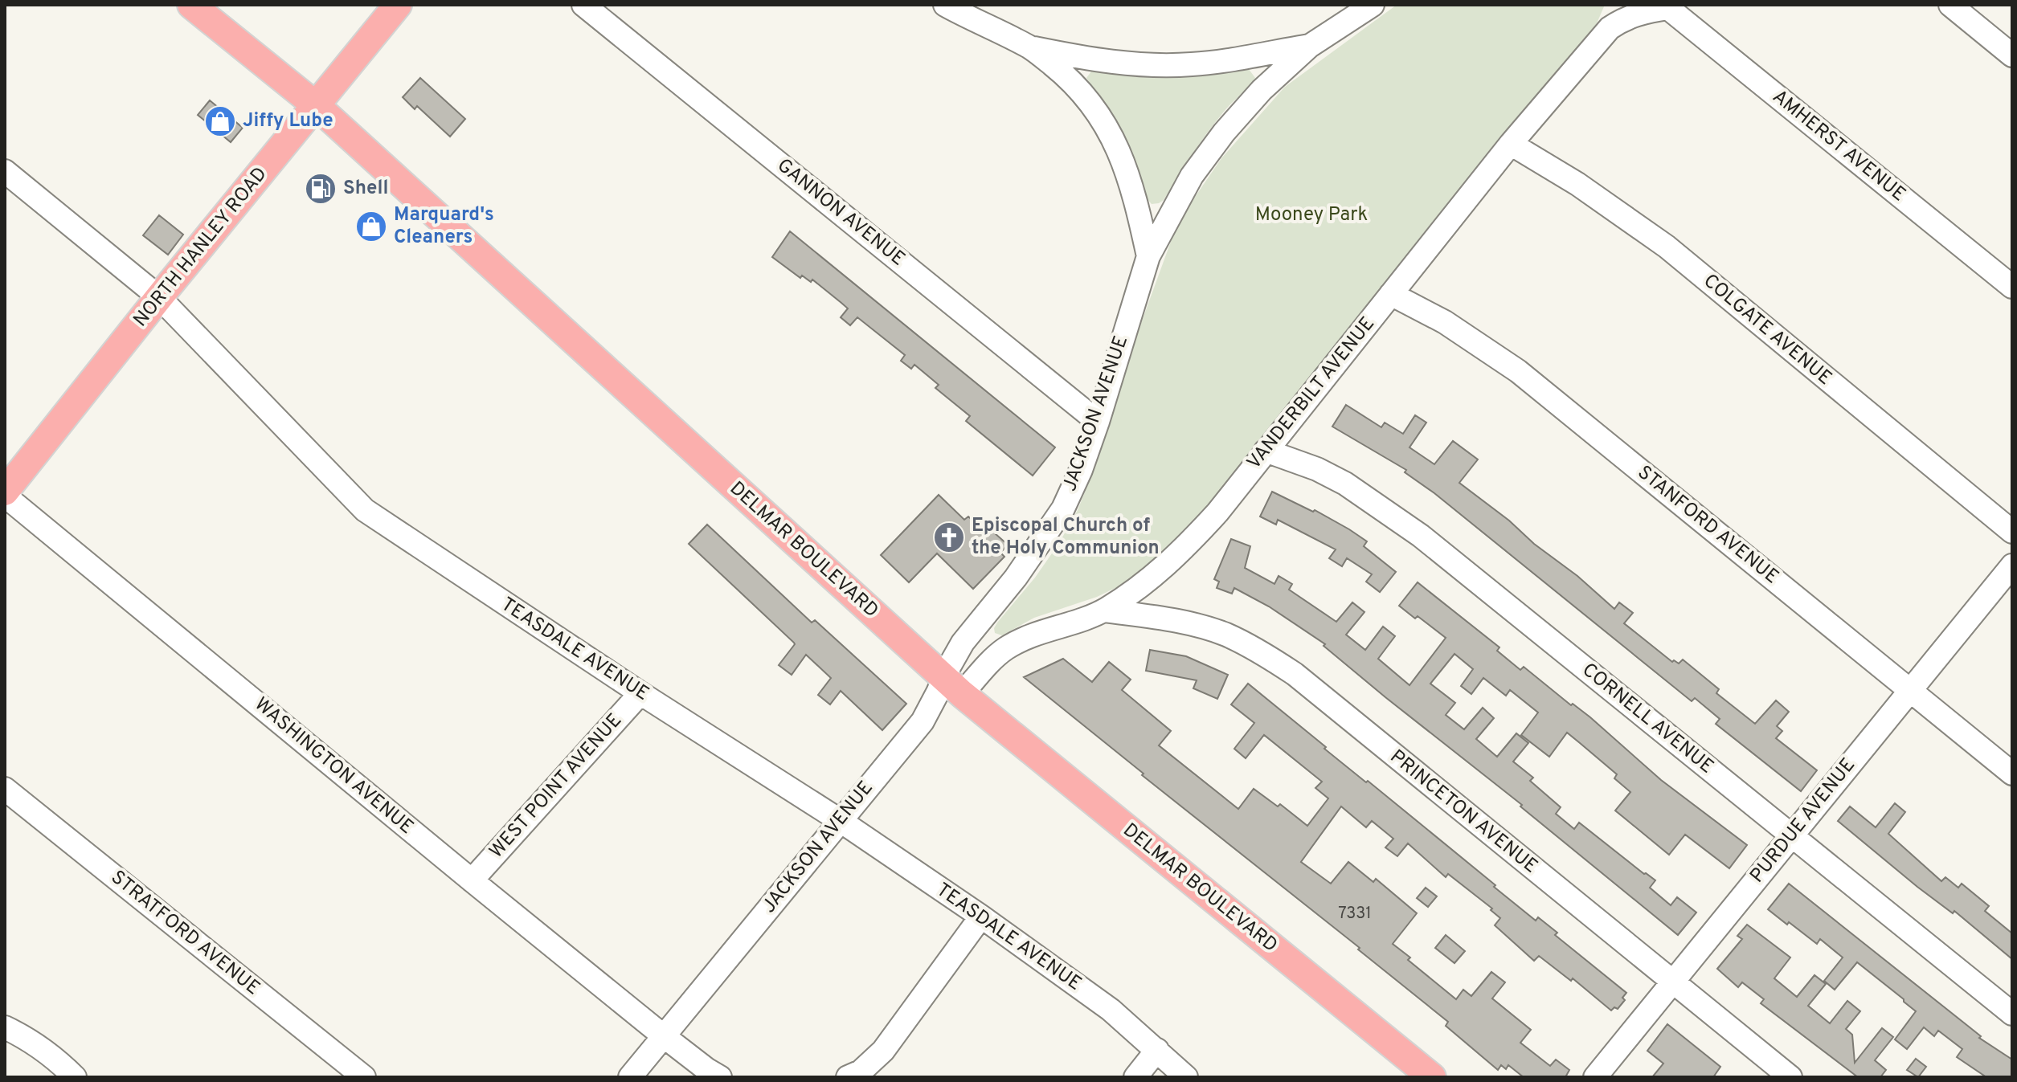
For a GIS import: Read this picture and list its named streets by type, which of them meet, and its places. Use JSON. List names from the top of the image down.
{
  "streets": {
    "main road": ["NORTH HANLEY ROAD", "DELMAR BOULEVARD"],
    "street": [
      "AMHERST AVENUE",
      "GANNON AVENUE",
      "COLGATE AVENUE",
      "VANDERBILT AVENUE",
      "JACKSON AVENUE",
      "STANFORD AVENUE",
      "TEASDALE AVENUE",
      "CORNELL AVENUE",
      "WASHINGTON AVENUE",
      "WEST POINT AVENUE",
      "PRINCETON AVENUE",
      "PURDUE AVENUE",
      "STRATFORD AVENUE"
    ]
  },
  "crossings": [
    ["AMHERST AVENUE", "VANDERBILT AVENUE"],
    ["GANNON AVENUE", "JACKSON AVENUE"],
    ["NORTH HANLEY ROAD", "DELMAR BOULEVARD"],
    ["NORTH HANLEY ROAD", "TEASDALE AVENUE"],
    ["NORTH HANLEY ROAD", "WASHINGTON AVENUE"],
    ["COLGATE AVENUE", "VANDERBILT AVENUE"],
    ["VANDERBILT AVENUE", "JACKSON AVENUE"],
    ["VANDERBILT AVENUE", "STANFORD AVENUE"],
    ["VANDERBILT AVENUE", "DELMAR BOULEVARD"],
    ["VANDERBILT AVENUE", "CORNELL AVENUE"],
    ["VANDERBILT AVENUE", "PRINCETON AVENUE"],
    ["JACKSON AVENUE", "DELMAR BOULEVARD"],
    ["JACKSON AVENUE", "TEASDALE AVENUE"],
    ["JACKSON AVENUE", "WASHINGTON AVENUE"],
    ["STANFORD AVENUE", "PURDUE AVENUE"],
    ["TEASDALE AVENUE", "WEST POINT AVENUE"],
    ["CORNELL AVENUE", "PURDUE AVENUE"],
    ["WASHINGTON AVENUE", "WEST POINT AVENUE"],
    ["PRINCETON AVENUE", "PURDUE AVENUE"]
  ],
  "parks": ["Mooney Park"],
  "places": {
    "shop": ["Jiffy Lube", "Marquard's Cleaners"],
    "fuel station": ["Shell"],
    "church": ["Episcopal Church of the Holy Communion"]
  },
  "house_numbers": ["7331"]
}
